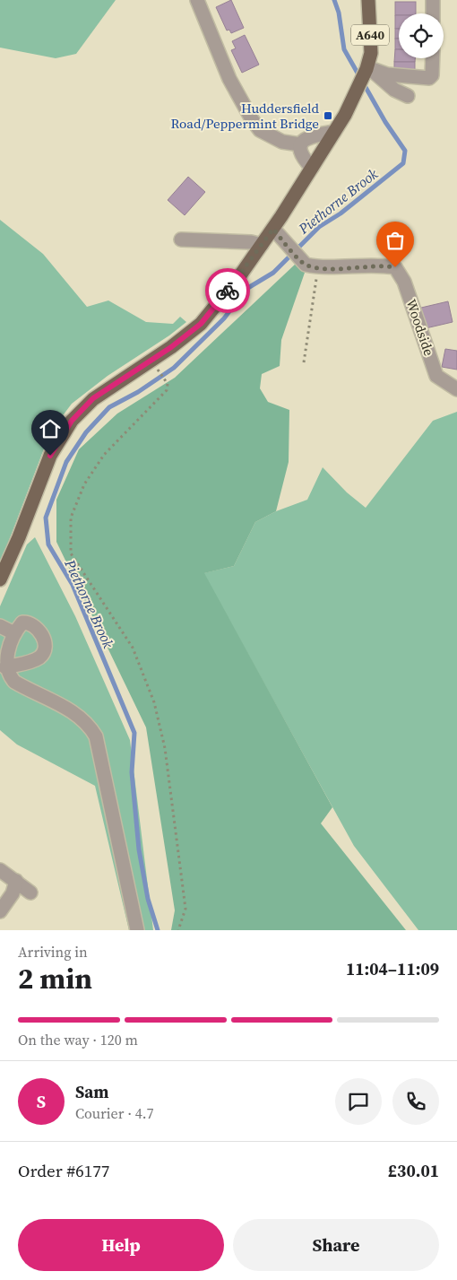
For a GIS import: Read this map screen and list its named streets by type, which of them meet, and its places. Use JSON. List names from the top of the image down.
{
  "streets": {
    "main road": ["A640"],
    "street": ["Woodside"]
  },
  "water": ["Piethorne Brook"],
  "places": {
    "transit": ["Huddersfield Road/Peppermint Bridge"]
  },
  "page": {
    "heading": ["2 min", "Arriving in", "11:04–11:09"],
    "panel": [
      "Sam",
      "Courier · 4.7",
      "Order #6177",
      "£30.01"
    ],
    "bar": "On the way · 120 m",
    "round": "S",
    "buttons": ["Help", "Share"]
  }
}
